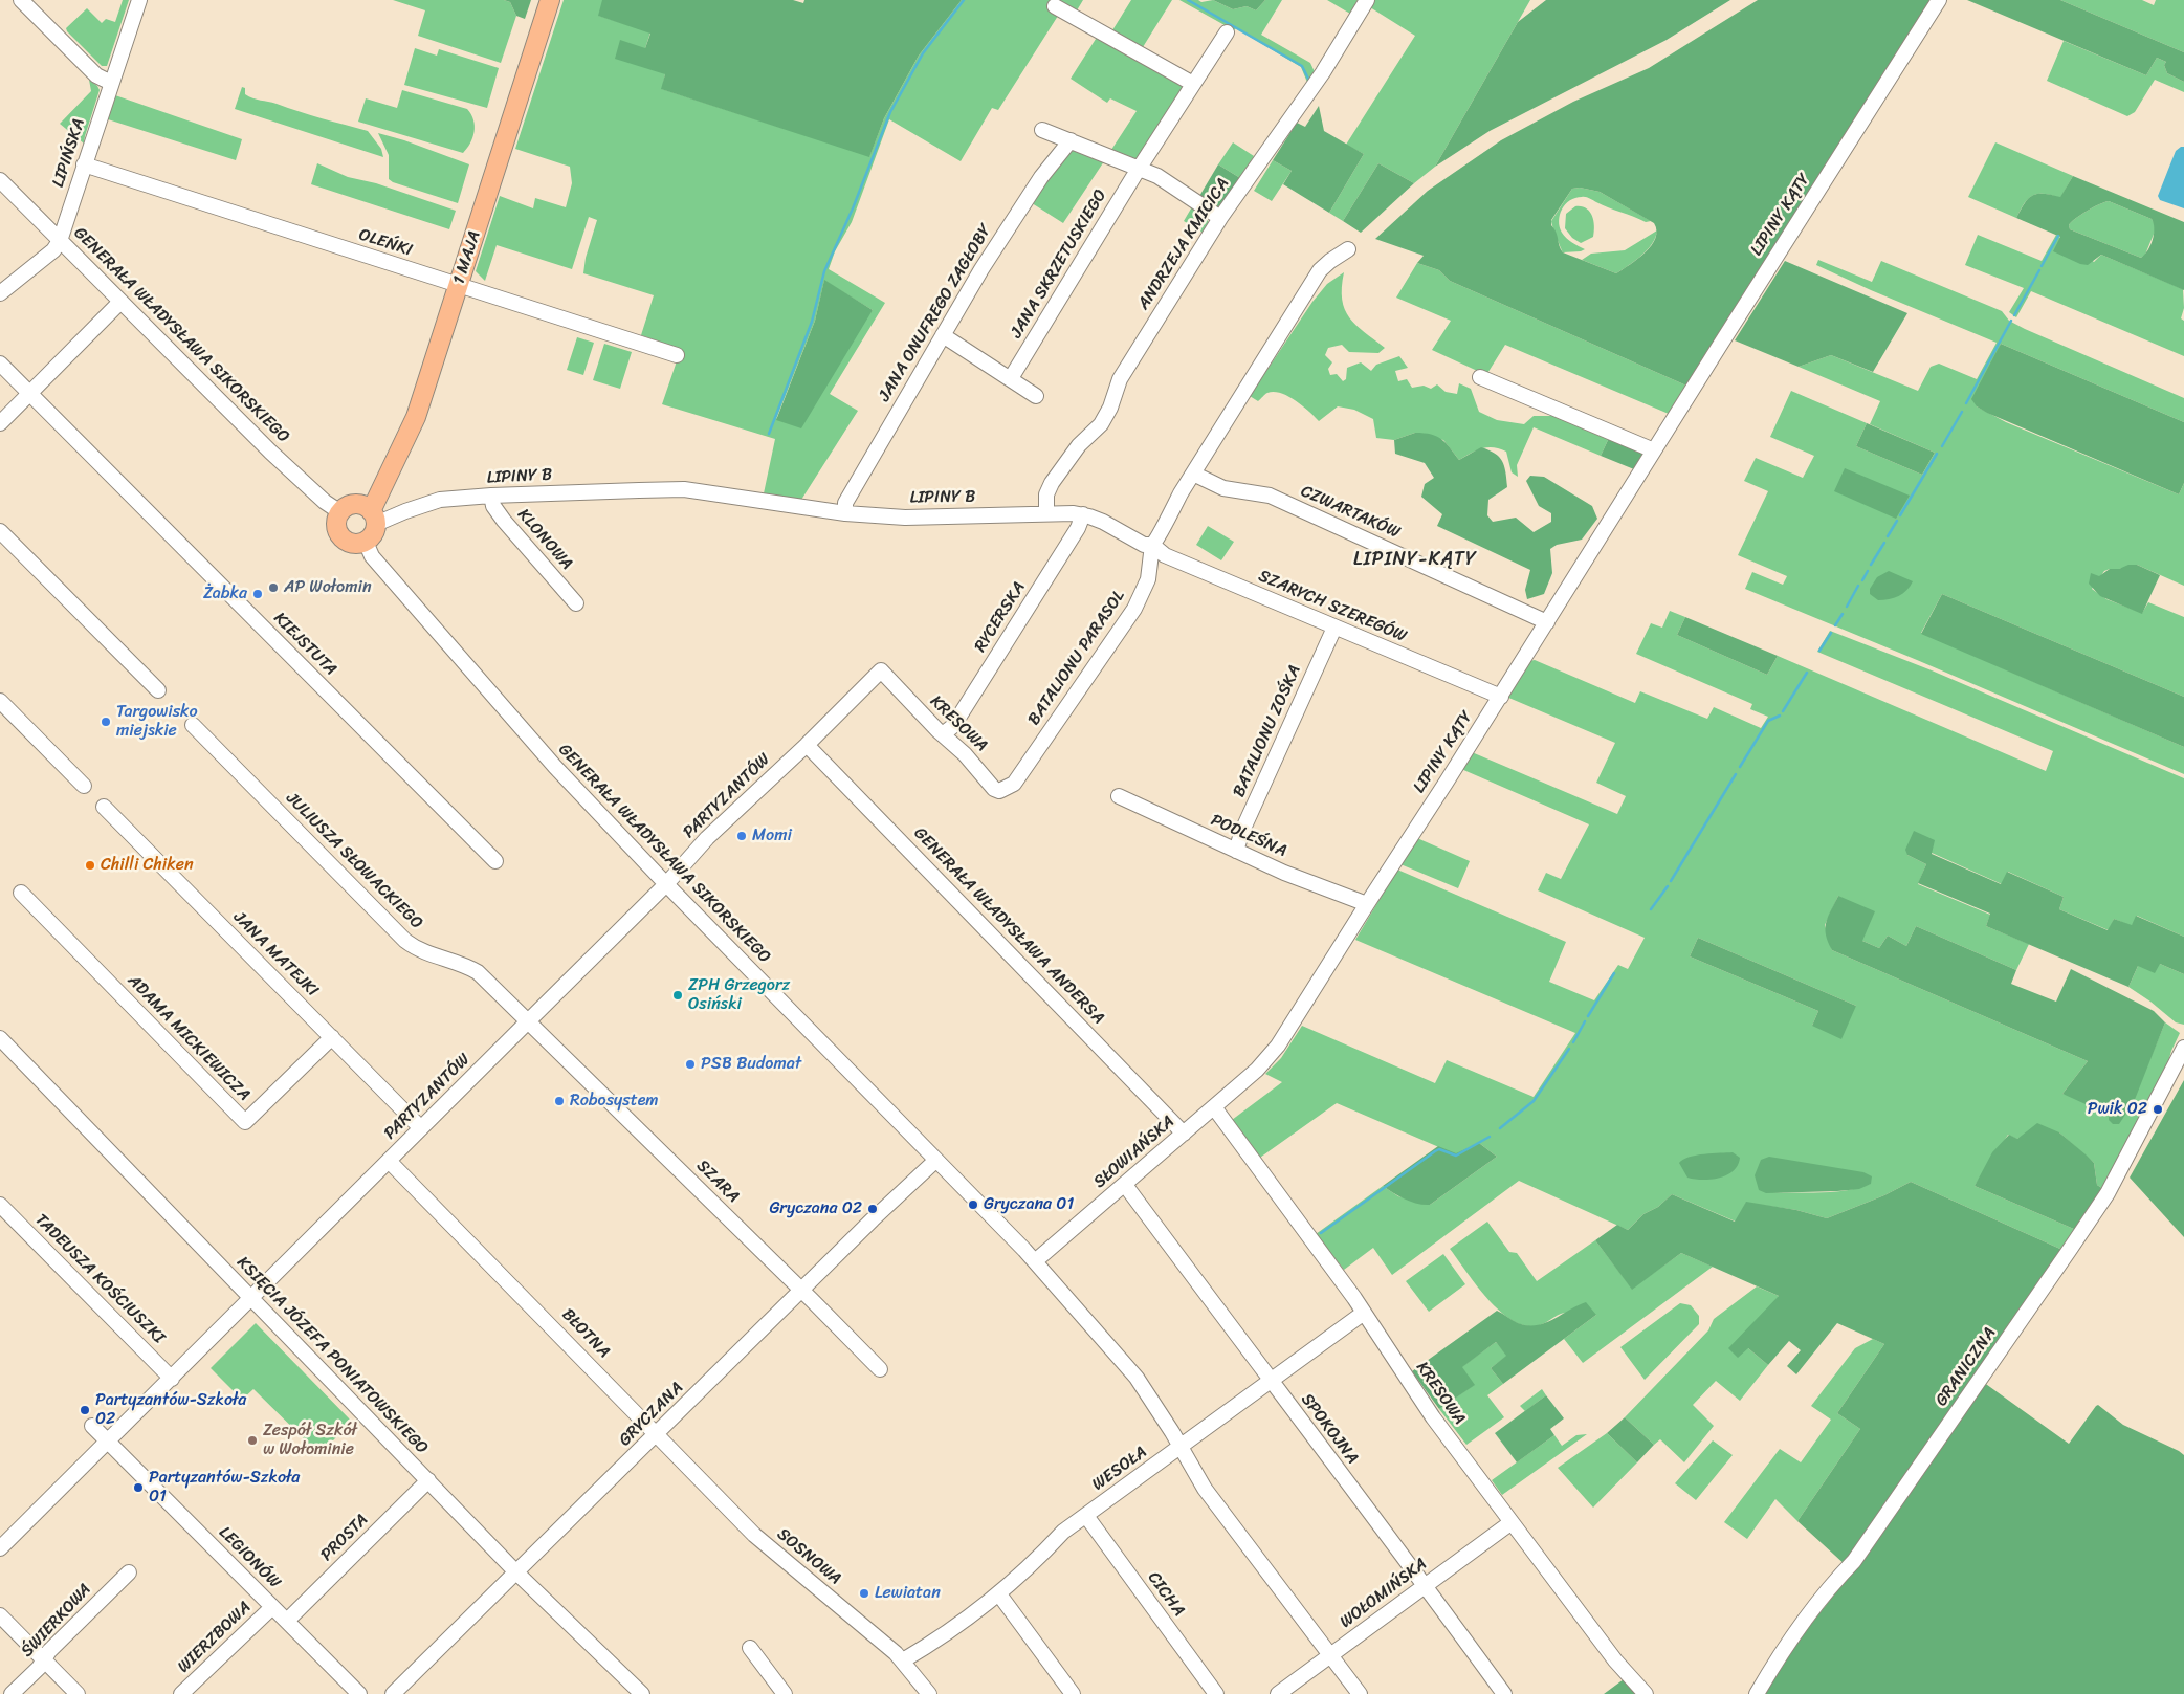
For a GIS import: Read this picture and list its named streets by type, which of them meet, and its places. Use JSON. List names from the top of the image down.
{
  "streets": {
    "main road": ["1 MAJA"],
    "street": [
      "LIPIŃSKA",
      "LIPINY KĄTY",
      "OLEŃKI",
      "ANDRZEJA KMICICA",
      "JANA SKRZETUSKIEGO",
      "JANA ONUFREGO ZAGŁOBY",
      "GENERAŁA WŁADYSŁAWA SIKORSKIEGO",
      "LIPINY B",
      "CZWARTAKÓW",
      "KLONOWA",
      "SZARYCH SZEREGÓW",
      "RYCERSKA",
      "KIEJSTUTA",
      "BATALIONU PARASOL",
      "KRESOWA",
      "BATALIONU ZOŚKA",
      "PARTYZANTÓW",
      "PODLEŚNA",
      "JULIUSZA SŁOWACKIEGO",
      "GENERAŁA WŁADYSŁAWA ANDERSA",
      "JANA MATEJKI",
      "ADAMA MICKIEWICZA",
      "SŁOWIAŃSKA",
      "SZARA",
      "TADEUSZA KOŚCIUSZKI",
      "BŁOTNA",
      "KSIĘCIA JÓZEFA PONIATOWSKIEGO",
      "GRANICZNA",
      "GRYCZANA",
      "SPOKOJNA",
      "WESOŁA",
      "PROSTA",
      "SOSNOWA",
      "LEGIONÓW",
      "WOŁOMIŃSKA",
      "CICHA",
      "ŚWIERKOWA",
      "WIERZBOWA"
    ]
  },
  "crossings": [
    ["LIPIŃSKA", "OLEŃKI"],
    ["LIPIŃSKA", "GENERAŁA WŁADYSŁAWA SIKORSKIEGO"],
    ["LIPINY KĄTY", "CZWARTAKÓW"],
    ["LIPINY KĄTY", "SZARYCH SZEREGÓW"],
    ["LIPINY KĄTY", "PODLEŚNA"],
    ["LIPINY KĄTY", "SŁOWIAŃSKA"],
    ["OLEŃKI", "1 MAJA"],
    ["ANDRZEJA KMICICA", "LIPINY B"],
    ["1 MAJA", "GENERAŁA WŁADYSŁAWA SIKORSKIEGO"],
    ["1 MAJA", "LIPINY B"],
    ["JANA ONUFREGO ZAGŁOBY", "LIPINY B"],
    ["GENERAŁA WŁADYSŁAWA SIKORSKIEGO", "LIPINY B"],
    ["GENERAŁA WŁADYSŁAWA SIKORSKIEGO", "PARTYZANTÓW"],
    ["GENERAŁA WŁADYSŁAWA SIKORSKIEGO", "SŁOWIAŃSKA"],
    ["GENERAŁA WŁADYSŁAWA SIKORSKIEGO", "GRYCZANA"],
    ["GENERAŁA WŁADYSŁAWA SIKORSKIEGO", "WESOŁA"],
    ["GENERAŁA WŁADYSŁAWA SIKORSKIEGO", "WOŁOMIŃSKA"],
    ["LIPINY B", "KLONOWA"],
    ["LIPINY B", "SZARYCH SZEREGÓW"],
    ["LIPINY B", "RYCERSKA"],
    ["LIPINY B", "BATALIONU PARASOL"],
    ["SZARYCH SZEREGÓW", "BATALIONU PARASOL"],
    ["SZARYCH SZEREGÓW", "BATALIONU ZOŚKA"],
    ["RYCERSKA", "KRESOWA"],
    ["BATALIONU PARASOL", "KRESOWA"],
    ["KRESOWA", "PARTYZANTÓW"],
    ["KRESOWA", "SŁOWIAŃSKA"],
    ["KRESOWA", "WESOŁA"],
    ["KRESOWA", "WOŁOMIŃSKA"],
    ["BATALIONU ZOŚKA", "PODLEŚNA"],
    ["PARTYZANTÓW", "JULIUSZA SŁOWACKIEGO"],
    ["PARTYZANTÓW", "GENERAŁA WŁADYSŁAWA ANDERSA"],
    ["PARTYZANTÓW", "JANA MATEJKI"],
    ["PARTYZANTÓW", "SZARA"],
    ["PARTYZANTÓW", "TADEUSZA KOŚCIUSZKI"],
    ["PARTYZANTÓW", "BŁOTNA"],
    ["PARTYZANTÓW", "KSIĘCIA JÓZEFA PONIATOWSKIEGO"],
    ["PARTYZANTÓW", "LEGIONÓW"],
    ["JULIUSZA SŁOWACKIEGO", "SZARA"],
    ["GENERAŁA WŁADYSŁAWA ANDERSA", "SŁOWIAŃSKA"],
    ["JANA MATEJKI", "ADAMA MICKIEWICZA"],
    ["SŁOWIAŃSKA", "SPOKOJNA"],
    ["SZARA", "GRYCZANA"],
    ["BŁOTNA", "GRYCZANA"],
    ["BŁOTNA", "SOSNOWA"],
    ["KSIĘCIA JÓZEFA PONIATOWSKIEGO", "GRYCZANA"],
    ["KSIĘCIA JÓZEFA PONIATOWSKIEGO", "PROSTA"],
    ["SPOKOJNA", "WESOŁA"],
    ["SPOKOJNA", "WOŁOMIŃSKA"],
    ["WESOŁA", "SOSNOWA"],
    ["WESOŁA", "CICHA"],
    ["PROSTA", "LEGIONÓW"],
    ["LEGIONÓW", "WIERZBOWA"]
  ],
  "districts": ["LIPINY-KĄTY"],
  "places": [
    "AP Wołomin",
    "Żabka",
    "Targowisko miejskie",
    "Momi",
    "Chilli Chiken",
    "ZPH Grzegorz Osiński",
    "PSB Budomat",
    "Robosystem",
    "Pwik 02",
    "Gryczana 01",
    "Gryczana 02",
    "Partyzantów-Szkoła 02",
    "Zespół Szkół w Wołominie",
    "Partyzantów-Szkoła 01",
    "Lewiatan"
  ]
}
